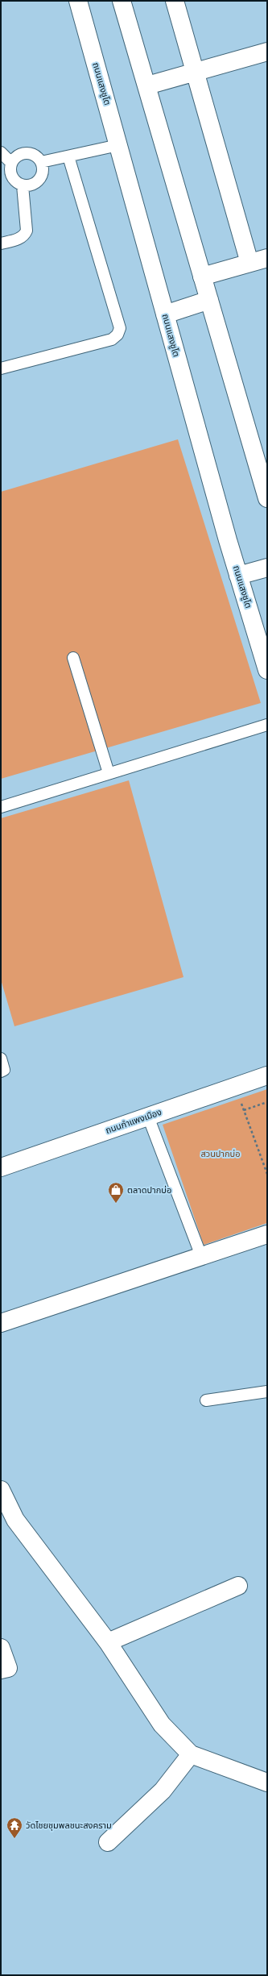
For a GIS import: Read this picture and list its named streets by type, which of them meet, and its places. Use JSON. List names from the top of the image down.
{
  "streets": {
    "street": ["ถนนแสงชูโต", "ถนนกำแพงเมือง"]
  },
  "parks": ["สวนปากบ่อ"],
  "places": {
    "shop": ["ตลาดปากบ่อ"],
    "temple": ["วัดไชยชุมพลชนะสงคราม"]
  }
}
